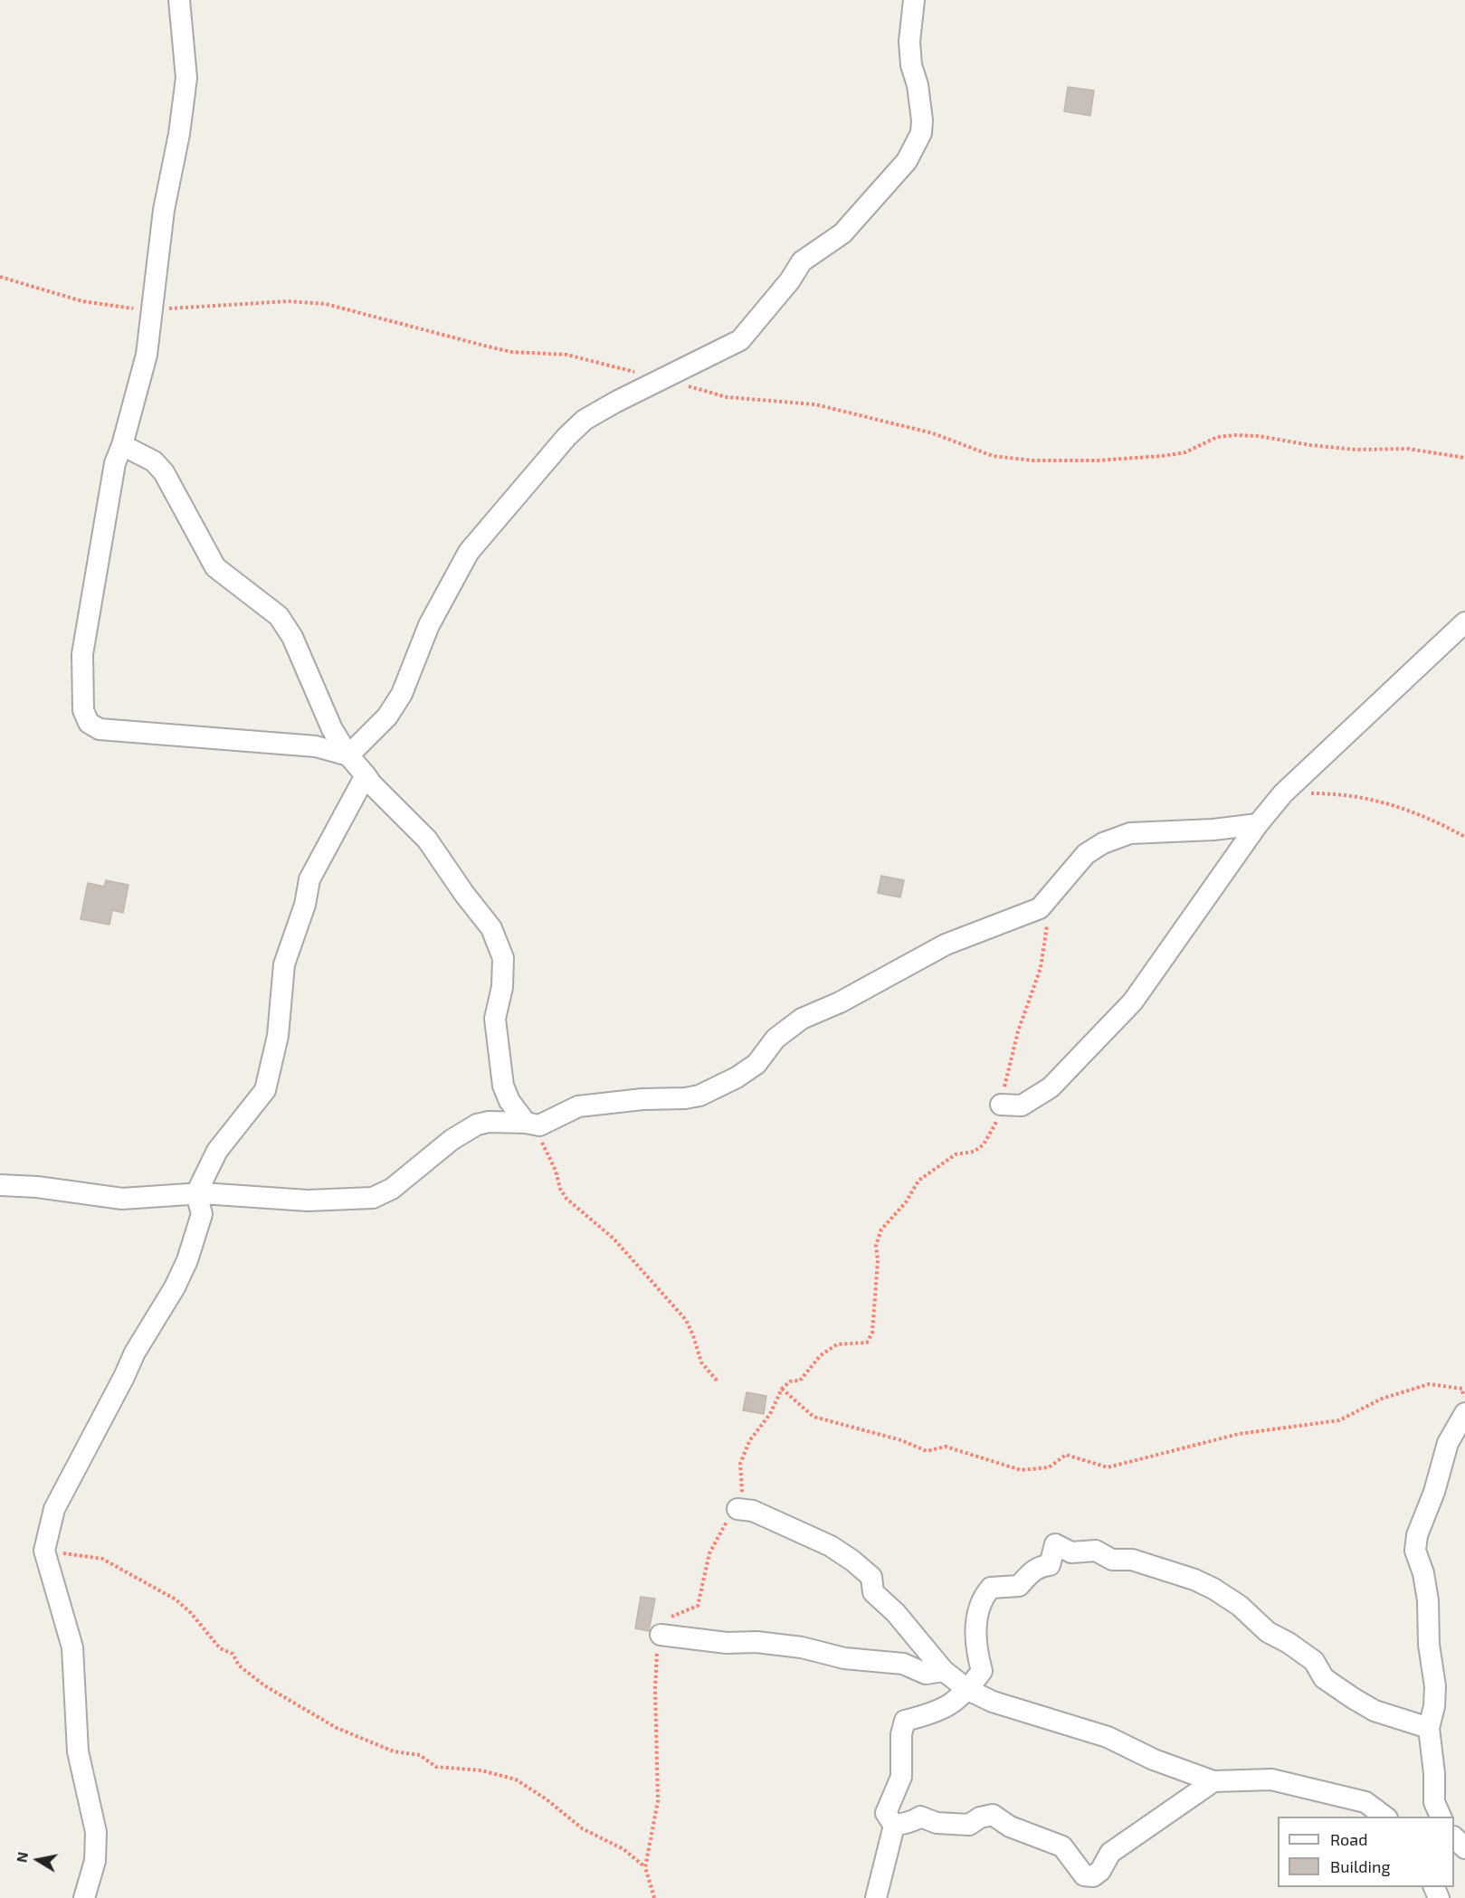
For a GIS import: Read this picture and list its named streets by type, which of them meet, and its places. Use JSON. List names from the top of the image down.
{
  "legend": ["Road", "Building"],
  "north": "left"
}
